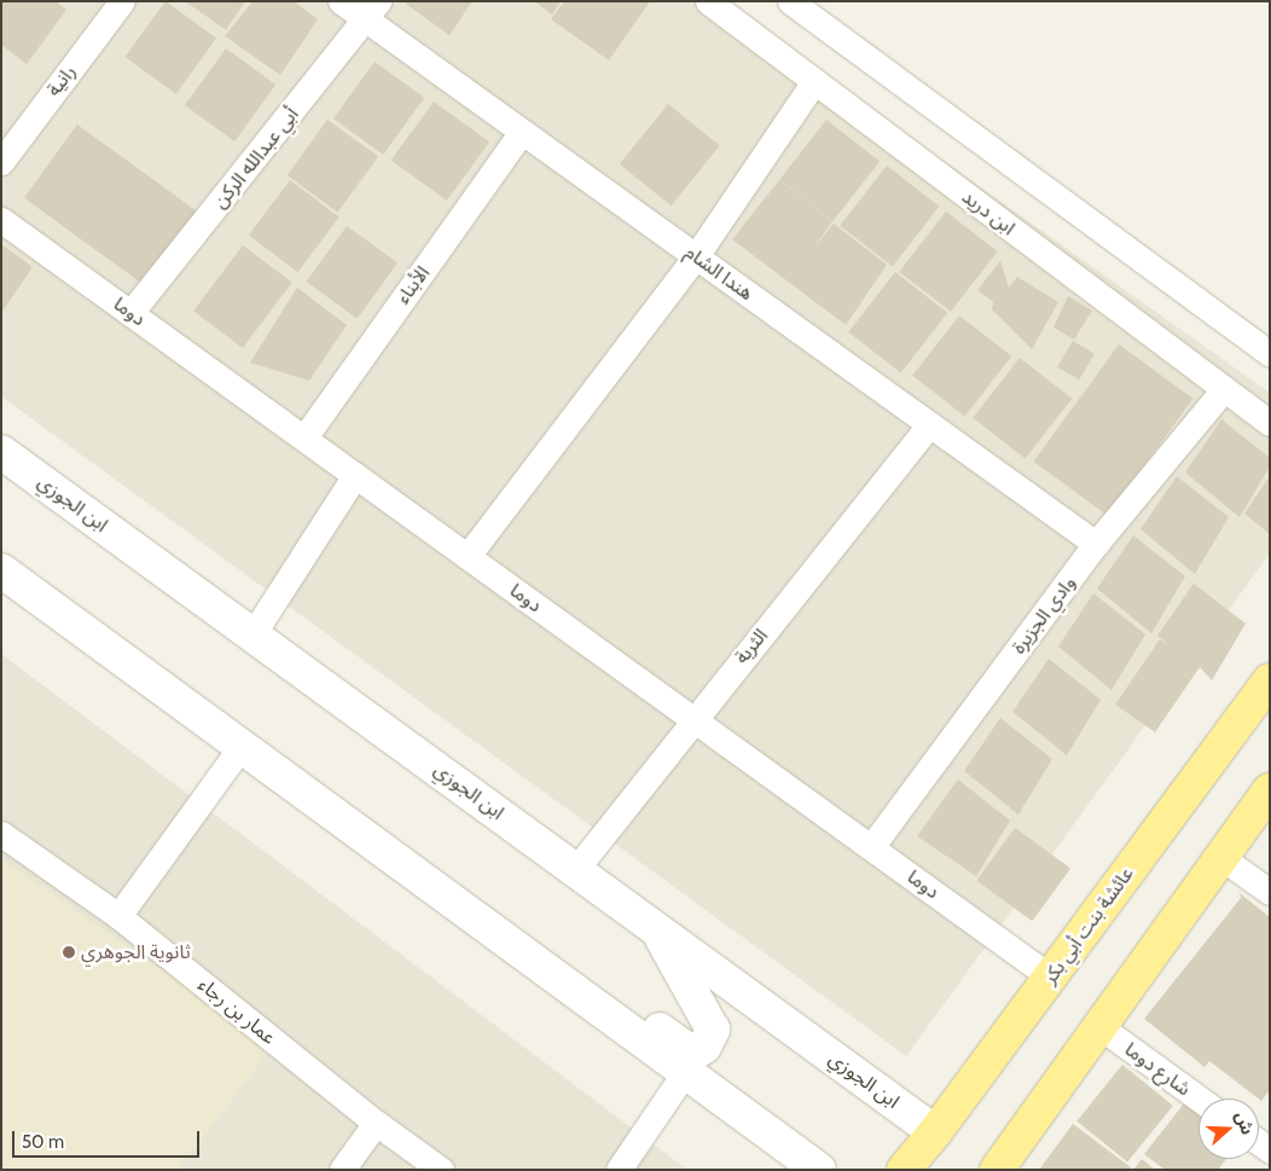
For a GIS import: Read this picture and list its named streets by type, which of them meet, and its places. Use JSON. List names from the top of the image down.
{
  "streets": {
    "main road": ["عائشة بنت أبي بكر"],
    "street": [
      "رانية",
      "أبي عبدالله الركن",
      "ابن دريد",
      "هندا الشام",
      "الأبناء",
      "دوما",
      "ابن الجوزي",
      "وادي الجزيرة",
      "الثربة",
      "عمار بن رجاء",
      "شارع دوما"
    ]
  },
  "crossings": [
    ["أبي عبدالله الركن", "هندا الشام"],
    ["أبي عبدالله الركن", "دوما"],
    ["ابن دريد", "وادي الجزيرة"],
    ["هندا الشام", "الأبناء"],
    ["هندا الشام", "وادي الجزيرة"],
    ["هندا الشام", "الثربة"],
    ["الأبناء", "دوما"],
    ["دوما", "وادي الجزيرة"],
    ["دوما", "الثربة"],
    ["دوما", "عائشة بنت أبي بكر"],
    ["ابن الجوزي", "الثربة"],
    ["ابن الجوزي", "عائشة بنت أبي بكر"]
  ],
  "places": ["ثانوية الجوهري"],
  "scale_bar": "50 m",
  "north": "right"
}
